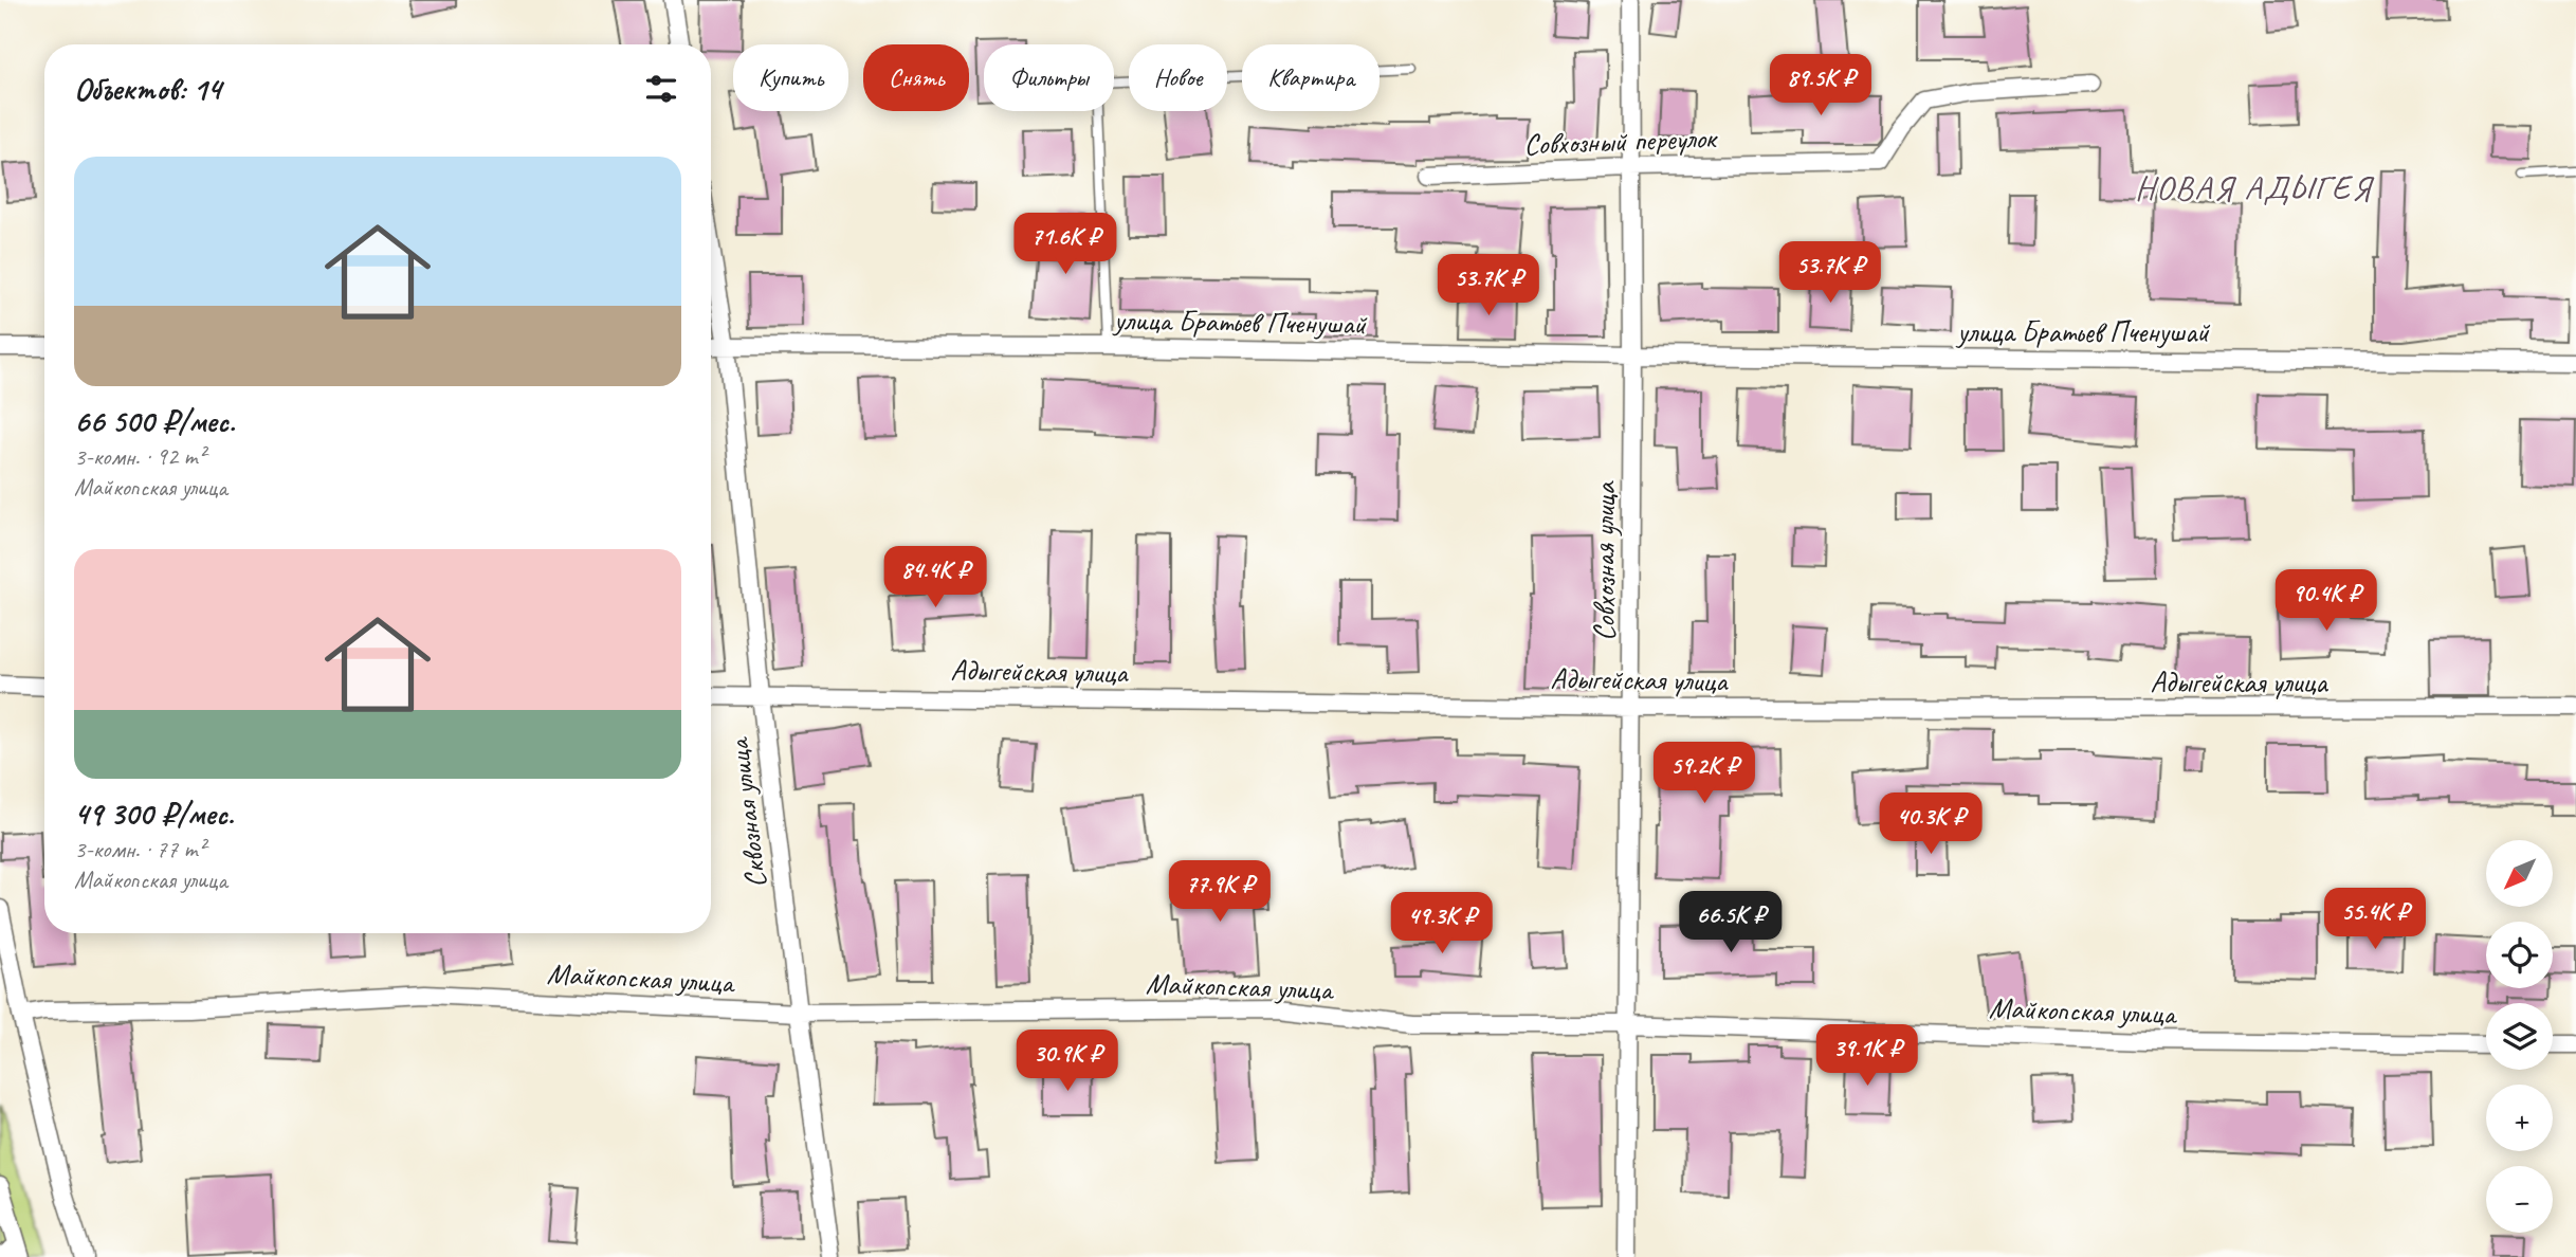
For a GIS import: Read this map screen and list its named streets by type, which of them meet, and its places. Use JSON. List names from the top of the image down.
{
  "streets": {
    "street": [
      "Совхозный переулок",
      "улица Братьев Пченушай",
      "Совхозная улица",
      "Адыгейская улица",
      "Сквозная улица",
      "Майкопская улица"
    ]
  },
  "crossings": [
    ["Совхозный переулок", "Совхозная улица"],
    ["улица Братьев Пченушай", "Совхозная улица"],
    ["улица Братьев Пченушай", "Сквозная улица"],
    ["Совхозная улица", "Адыгейская улица"],
    ["Совхозная улица", "Майкопская улица"],
    ["Адыгейская улица", "Сквозная улица"],
    ["Сквозная улица", "Майкопская улица"]
  ],
  "districts": ["НОВАЯ АДЫГЕЯ"],
  "north": "bottom left",
  "page": {
    "chip": [
      "Купить",
      "Снять",
      "Фильтры",
      "Новое",
      "Квартира"
    ],
    "heading": "Объектов: 14",
    "price": [
      "89.5K ₽",
      "71.6K ₽",
      "53.7K ₽",
      "53.7K ₽",
      "84.4K ₽",
      "90.4K ₽",
      "59.2K ₽",
      "40.3K ₽",
      "77.9K ₽",
      "55.4K ₽",
      "66.5K ₽",
      "49.3K ₽",
      "39.1K ₽",
      "30.9K ₽"
    ],
    "list": [
      {
        "name": "66 500 ₽/мес.",
        "note": "3-комн. · 92 m² · Майкопская улица"
      },
      {
        "name": "49 300 ₽/мес.",
        "note": "3-комн. · 77 m² · Майкопская улица"
      }
    ],
    "map_buttons": ["+", "−"]
  }
}
